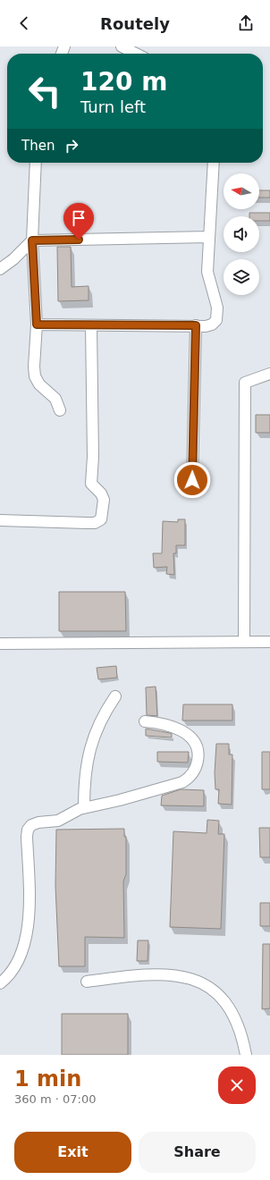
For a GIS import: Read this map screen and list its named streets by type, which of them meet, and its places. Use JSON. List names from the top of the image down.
{
  "north": "left",
  "page": {
    "header": "Routely",
    "turn": ["120 m", "Turn left"],
    "then": "Then",
    "heading": ["1 min", "360 m · 07:00"],
    "buttons": ["Exit", "Share"]
  }
}
